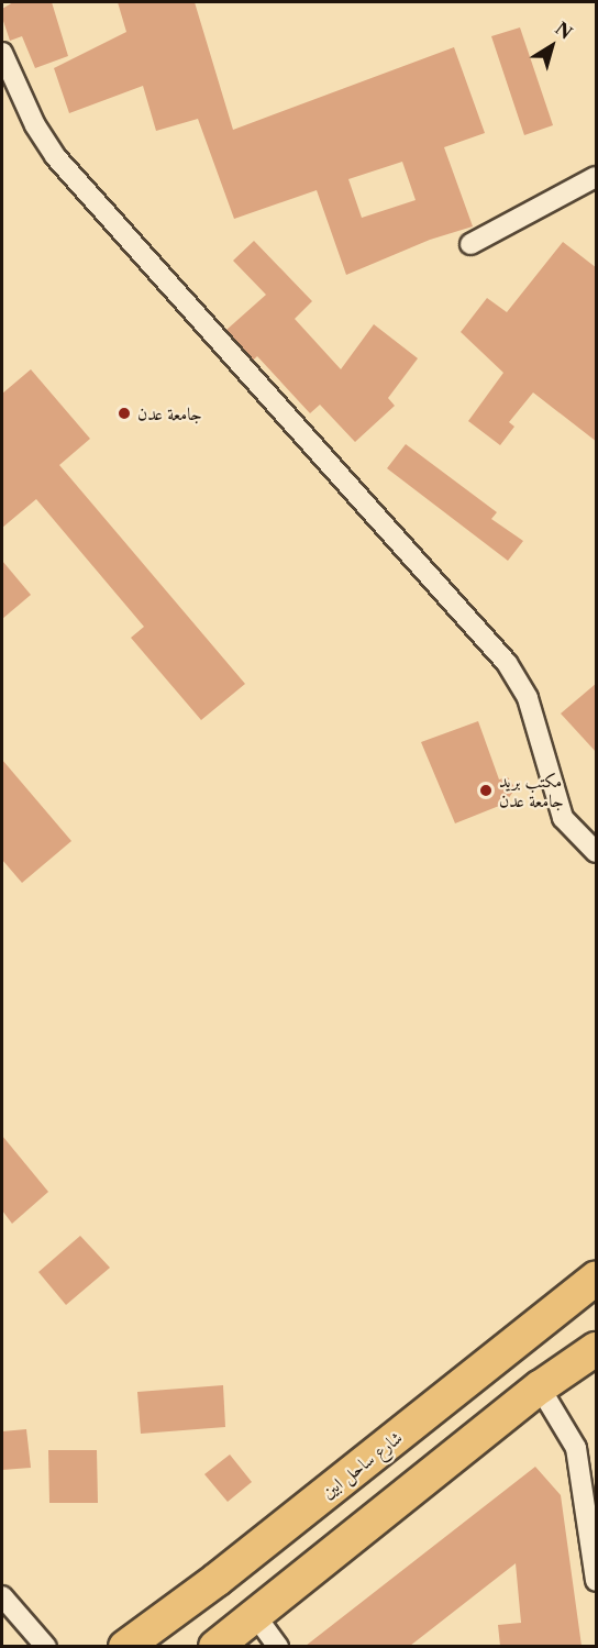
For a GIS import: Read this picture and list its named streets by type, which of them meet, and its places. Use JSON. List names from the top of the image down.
{
  "streets": {
    "highway": ["شارع ساحل ابين"]
  },
  "places": ["جامعة عدن", "مكتب بريد جامعة عدن"],
  "north": "top right"
}
